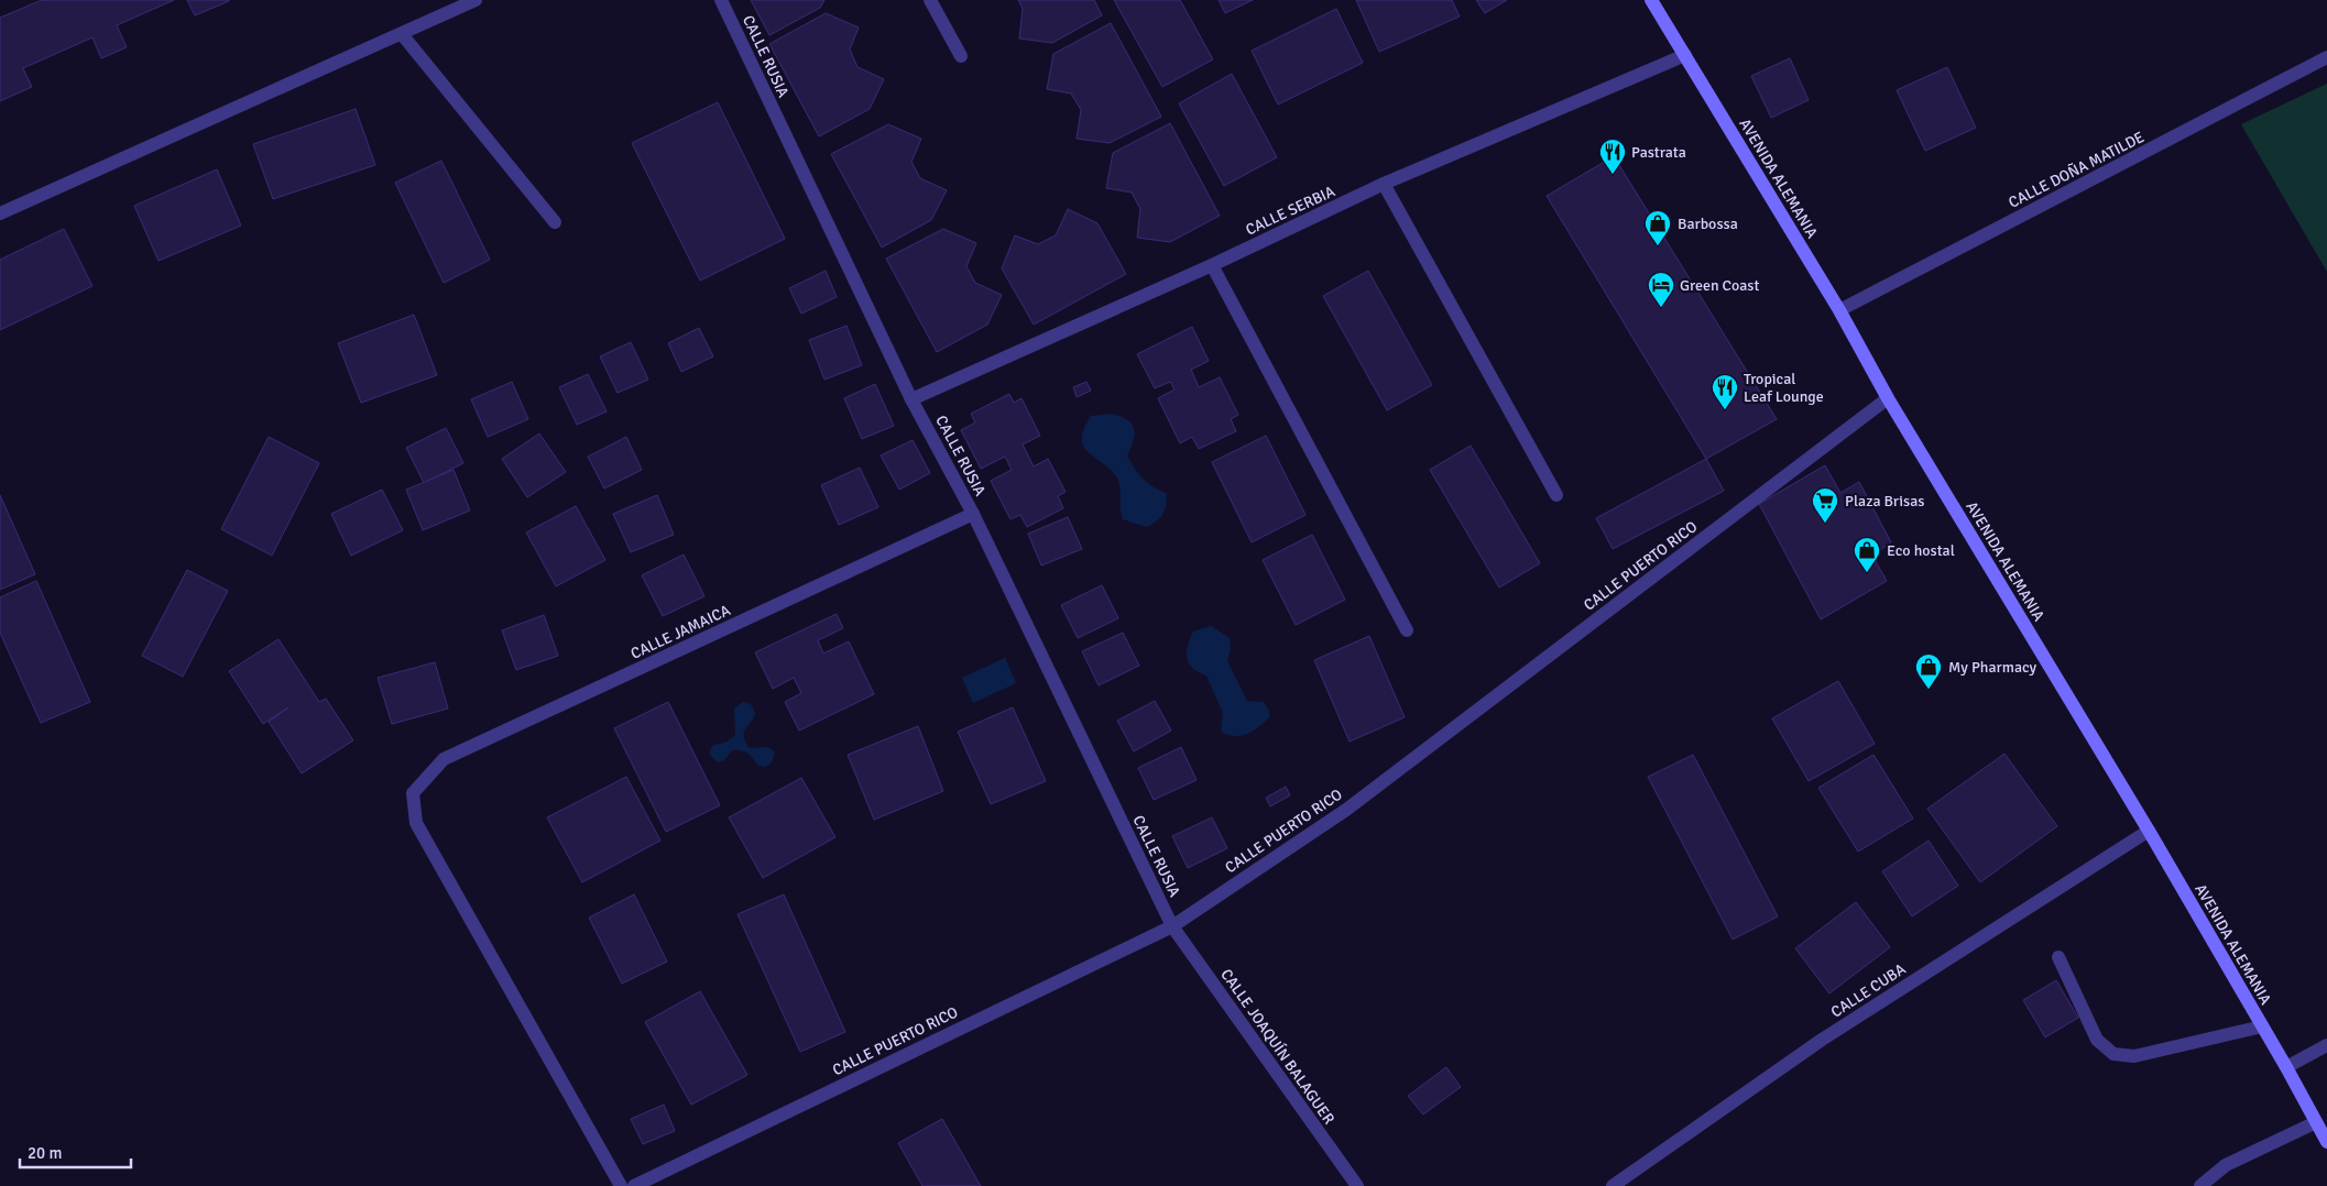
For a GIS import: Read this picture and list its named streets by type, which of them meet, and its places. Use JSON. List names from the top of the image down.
{
  "streets": {
    "street": [
      "CALLE RUSIA",
      "CALLE DOÑA MATILDE",
      "AVENIDA ALEMANIA",
      "CALLE SERBIA",
      "CALLE PUERTO RICO",
      "CALLE JAMAICA",
      "CALLE CUBA",
      "CALLE JOAQUÍN BALAGUER"
    ]
  },
  "crossings": [
    ["CALLE RUSIA", "CALLE SERBIA"],
    ["CALLE RUSIA", "CALLE PUERTO RICO"],
    ["CALLE RUSIA", "CALLE JAMAICA"],
    ["CALLE RUSIA", "CALLE JOAQUÍN BALAGUER"],
    ["CALLE DOÑA MATILDE", "AVENIDA ALEMANIA"],
    ["AVENIDA ALEMANIA", "CALLE SERBIA"],
    ["AVENIDA ALEMANIA", "CALLE PUERTO RICO"],
    ["AVENIDA ALEMANIA", "CALLE CUBA"],
    ["CALLE PUERTO RICO", "CALLE JOAQUÍN BALAGUER"]
  ],
  "places": {
    "restaurant": ["Pastrata", "Tropical Leaf Lounge"],
    "shop": ["Barbossa", "Eco hostal", "My Pharmacy"],
    "hotel": ["Green Coast"],
    "supermarket": ["Plaza Brisas"]
  },
  "scale_bar": "20 m"
}
